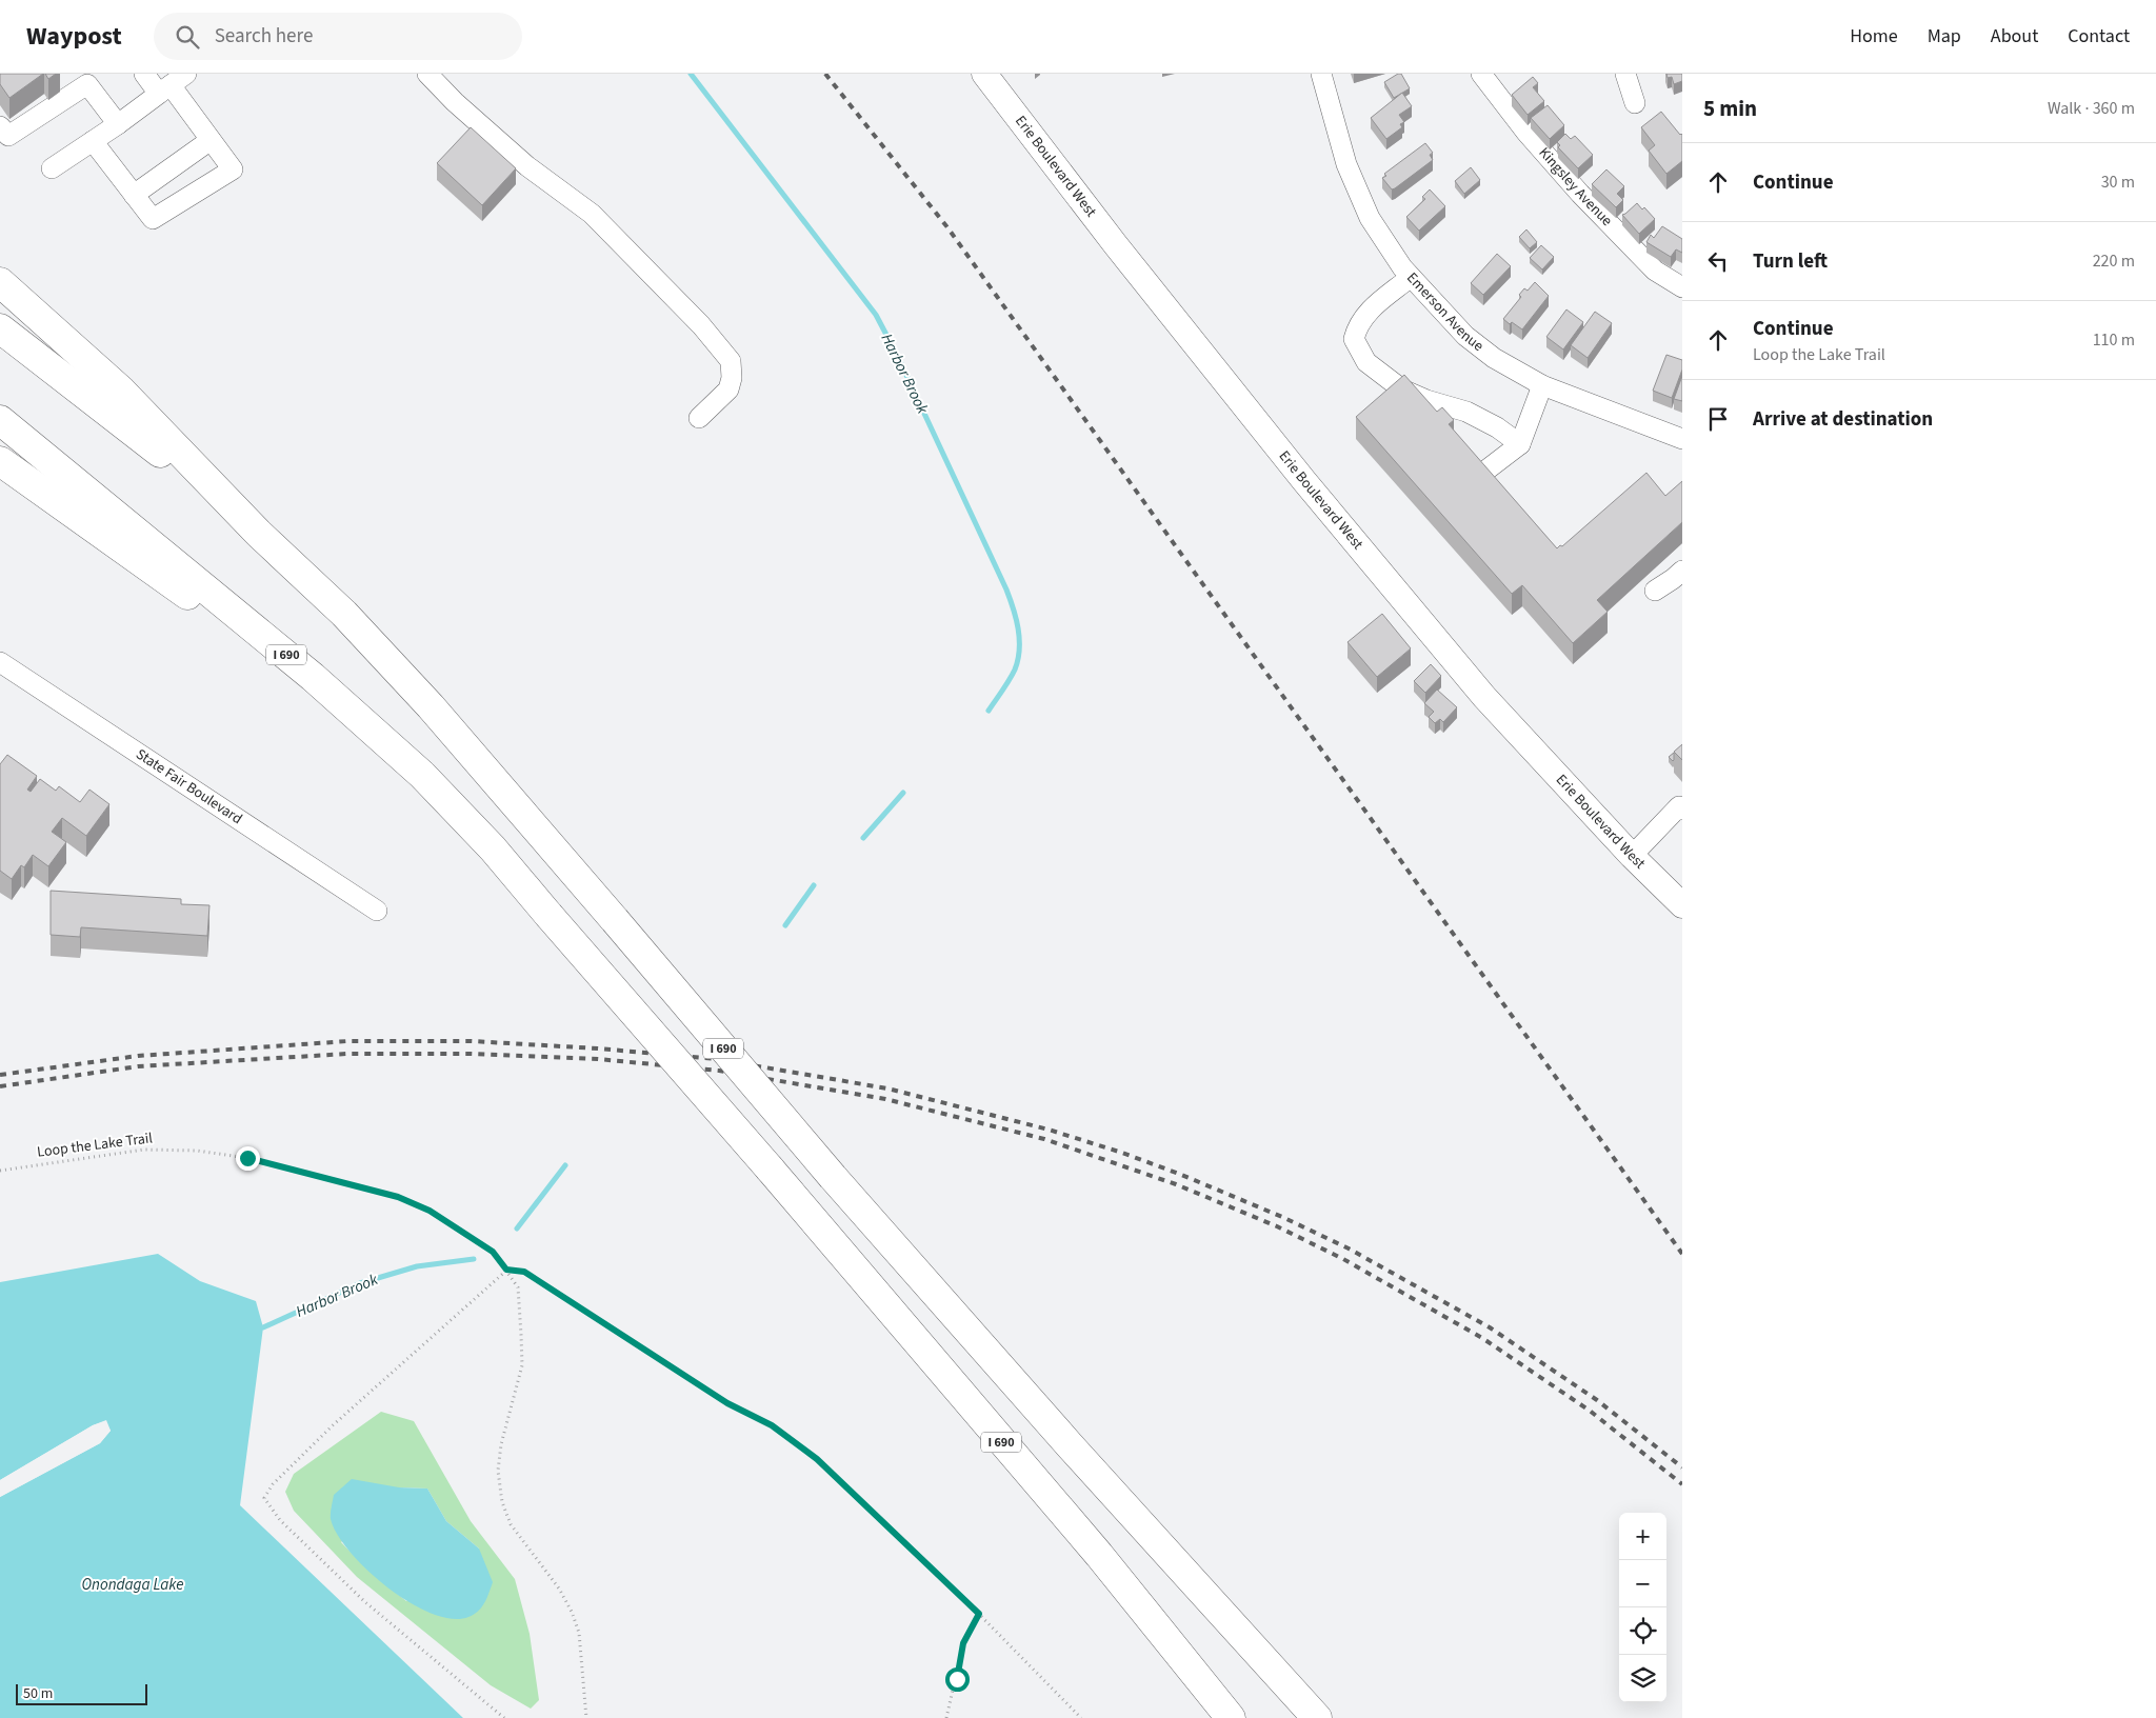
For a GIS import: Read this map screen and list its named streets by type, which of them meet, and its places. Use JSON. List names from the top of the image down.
{
  "streets": {
    "highway": ["I 690"],
    "main road": ["Erie Boulevard West"],
    "street": ["Kingsley Avenue", "Emerson Avenue", "State Fair Boulevard"],
    "path": ["Loop the Lake Trail"]
  },
  "water": ["Harbor Brook", "Onondaga Lake"],
  "scale_bar": "50 m",
  "page": {
    "header": "Waypost",
    "search": "Search here",
    "nav": [
      "Home",
      "Map",
      "About",
      "Contact"
    ],
    "heading": ["5 min", "Walk · 360 m"],
    "list": [
      ["Continue", "30 m"],
      ["Turn left", "220 m"],
      ["Continue", "Loop the Lake Trail", "110 m"],
      "Arrive at destination"
    ],
    "map_buttons": ["+", "−"],
    "scale": "50 m"
  }
}
